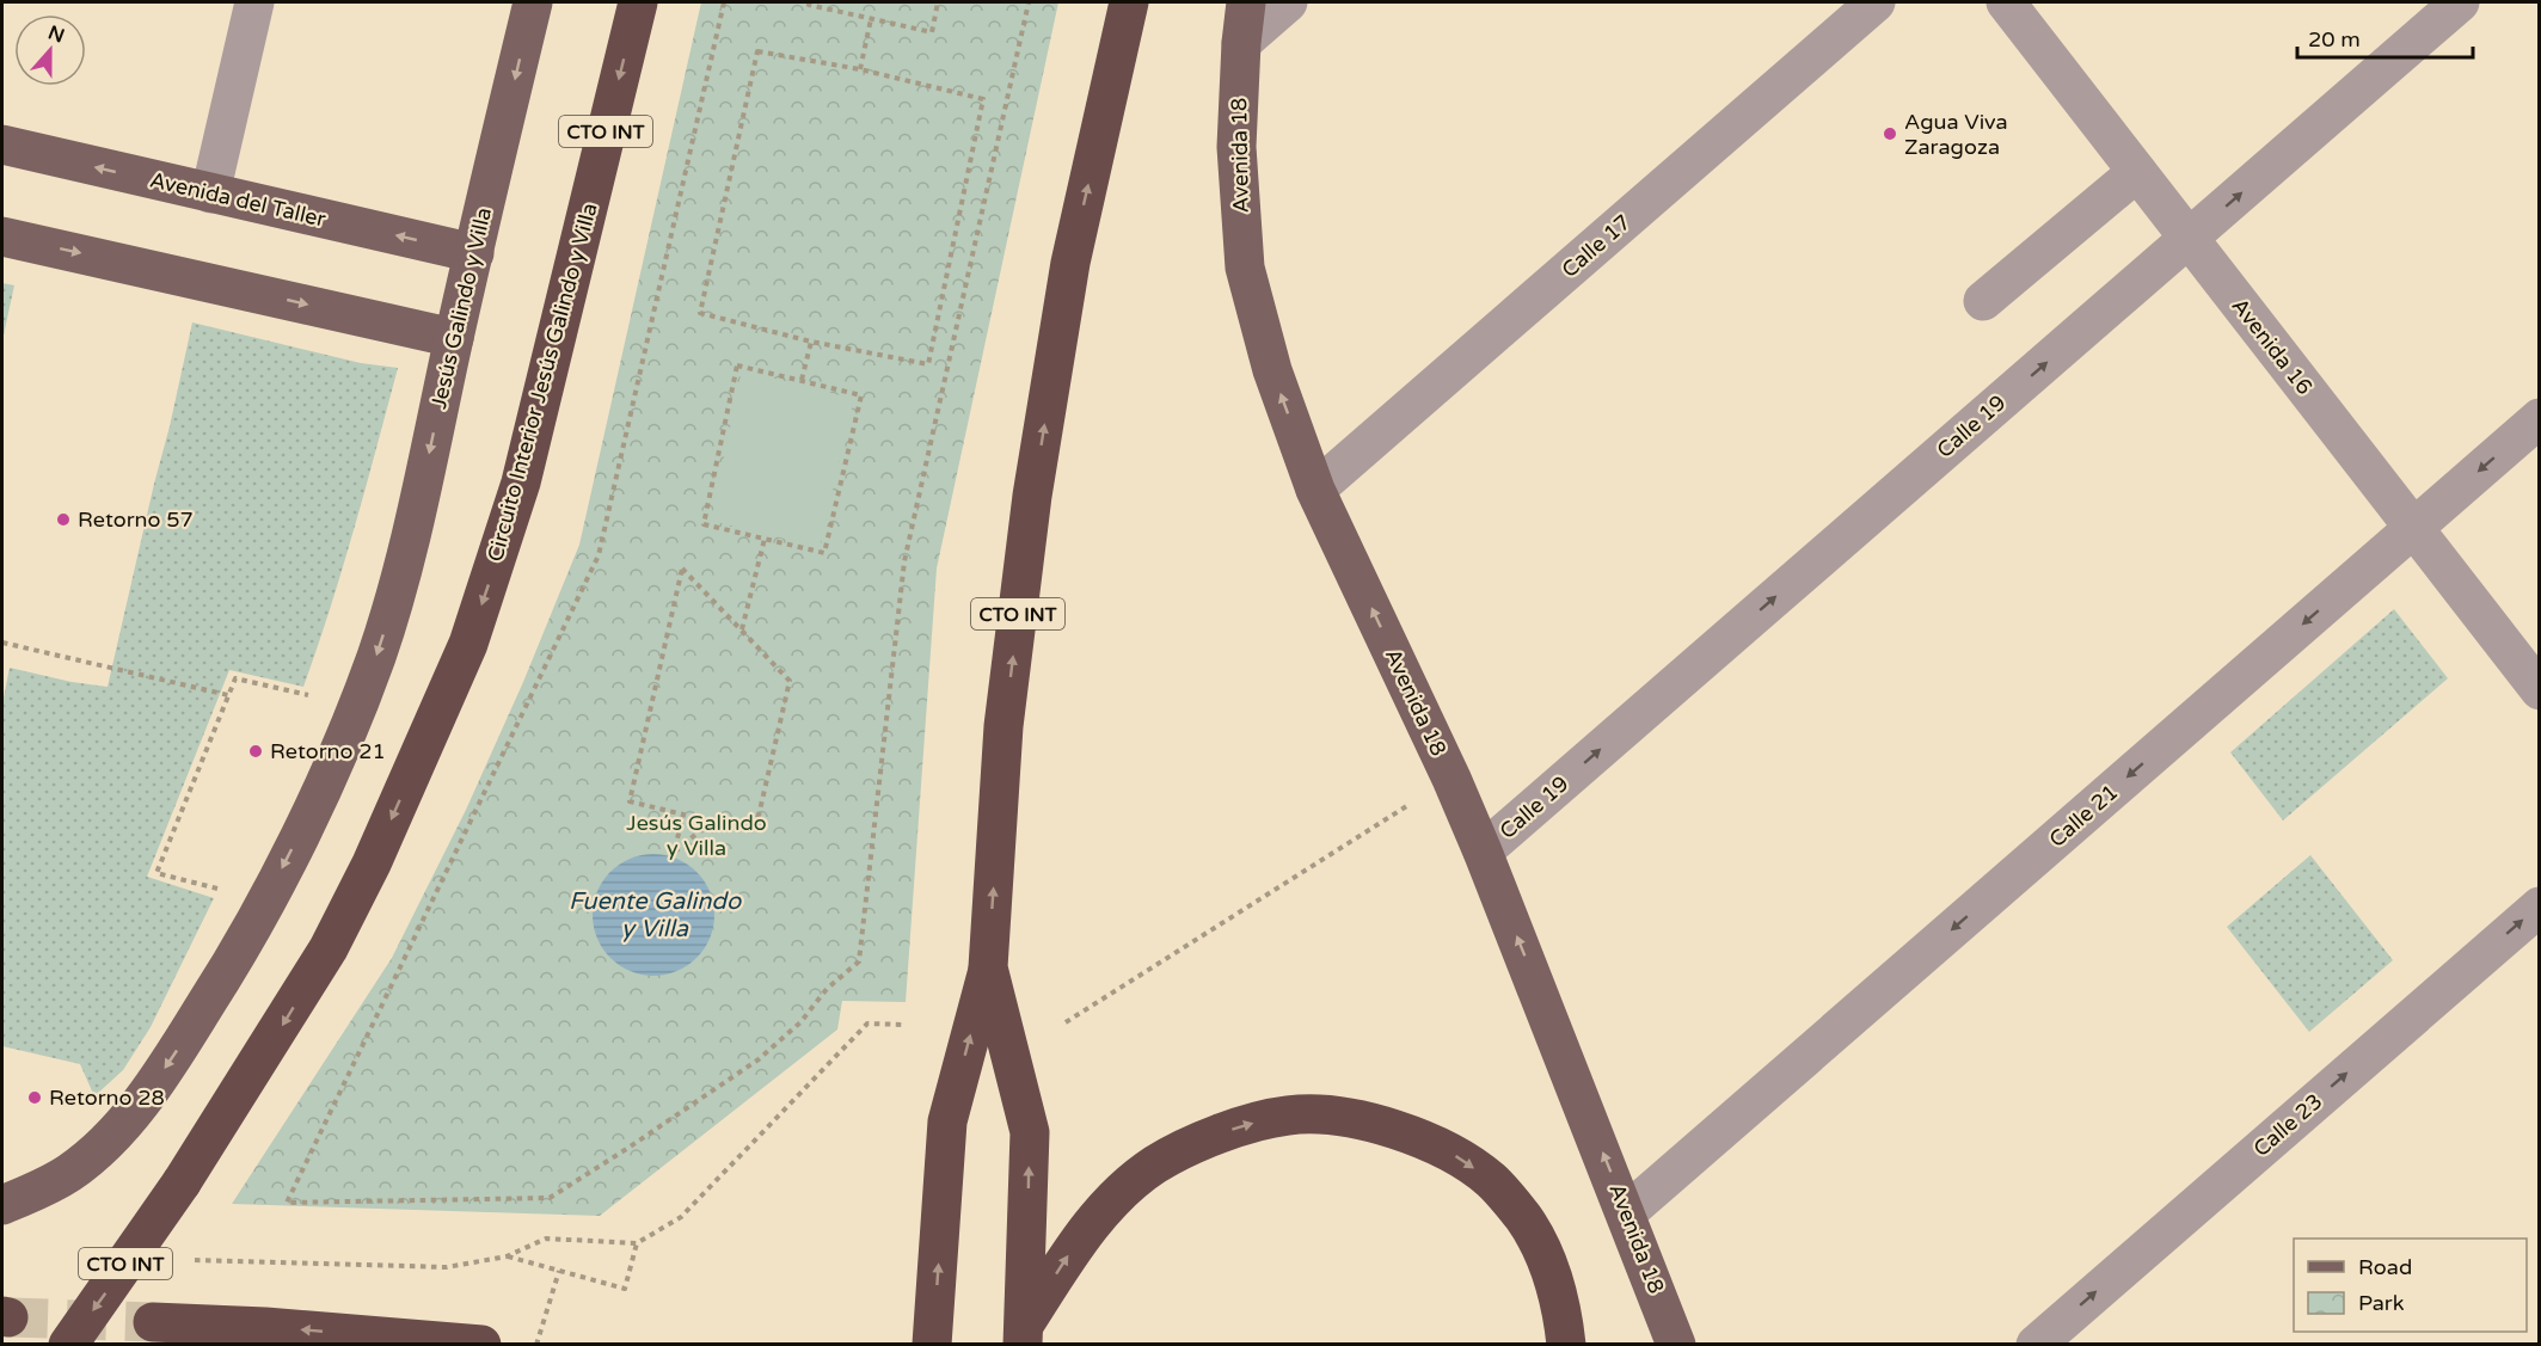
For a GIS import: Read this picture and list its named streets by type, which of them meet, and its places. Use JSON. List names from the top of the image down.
{
  "streets": {
    "highway": ["CTO INT", "Circuito Interior Jesús Galindo y Villa"],
    "main road": ["Avenida 18", "Avenida del Taller", "Jesús Galindo y Villa"],
    "street": [
      "Calle 17",
      "Avenida 16",
      "Calle 19",
      "Calle 21",
      "Calle 23"
    ]
  },
  "crossings": [
    ["Avenida 18", "Calle 17"],
    ["Avenida 18", "Calle 19"],
    ["Avenida 18", "Calle 21"],
    ["Avenida del Taller", "Jesús Galindo y Villa"],
    ["Avenida 16", "Calle 19"],
    ["Avenida 16", "Calle 21"]
  ],
  "one_way": [
    "Avenida 18",
    "Jesús Galindo y Villa",
    "Circuito Interior Jesús Galindo y Villa",
    "Calle 19",
    "Calle 21",
    "Calle 23"
  ],
  "water": ["Fuente Galindo y Villa"],
  "parks": ["Jesús Galindo y Villa"],
  "places": [
    "Agua Viva Zaragoza",
    "Retorno 57",
    "Retorno 21",
    "Retorno 28"
  ],
  "legend": ["Road", "Park"],
  "scale_bar": "20 m",
  "north": "top"
}
